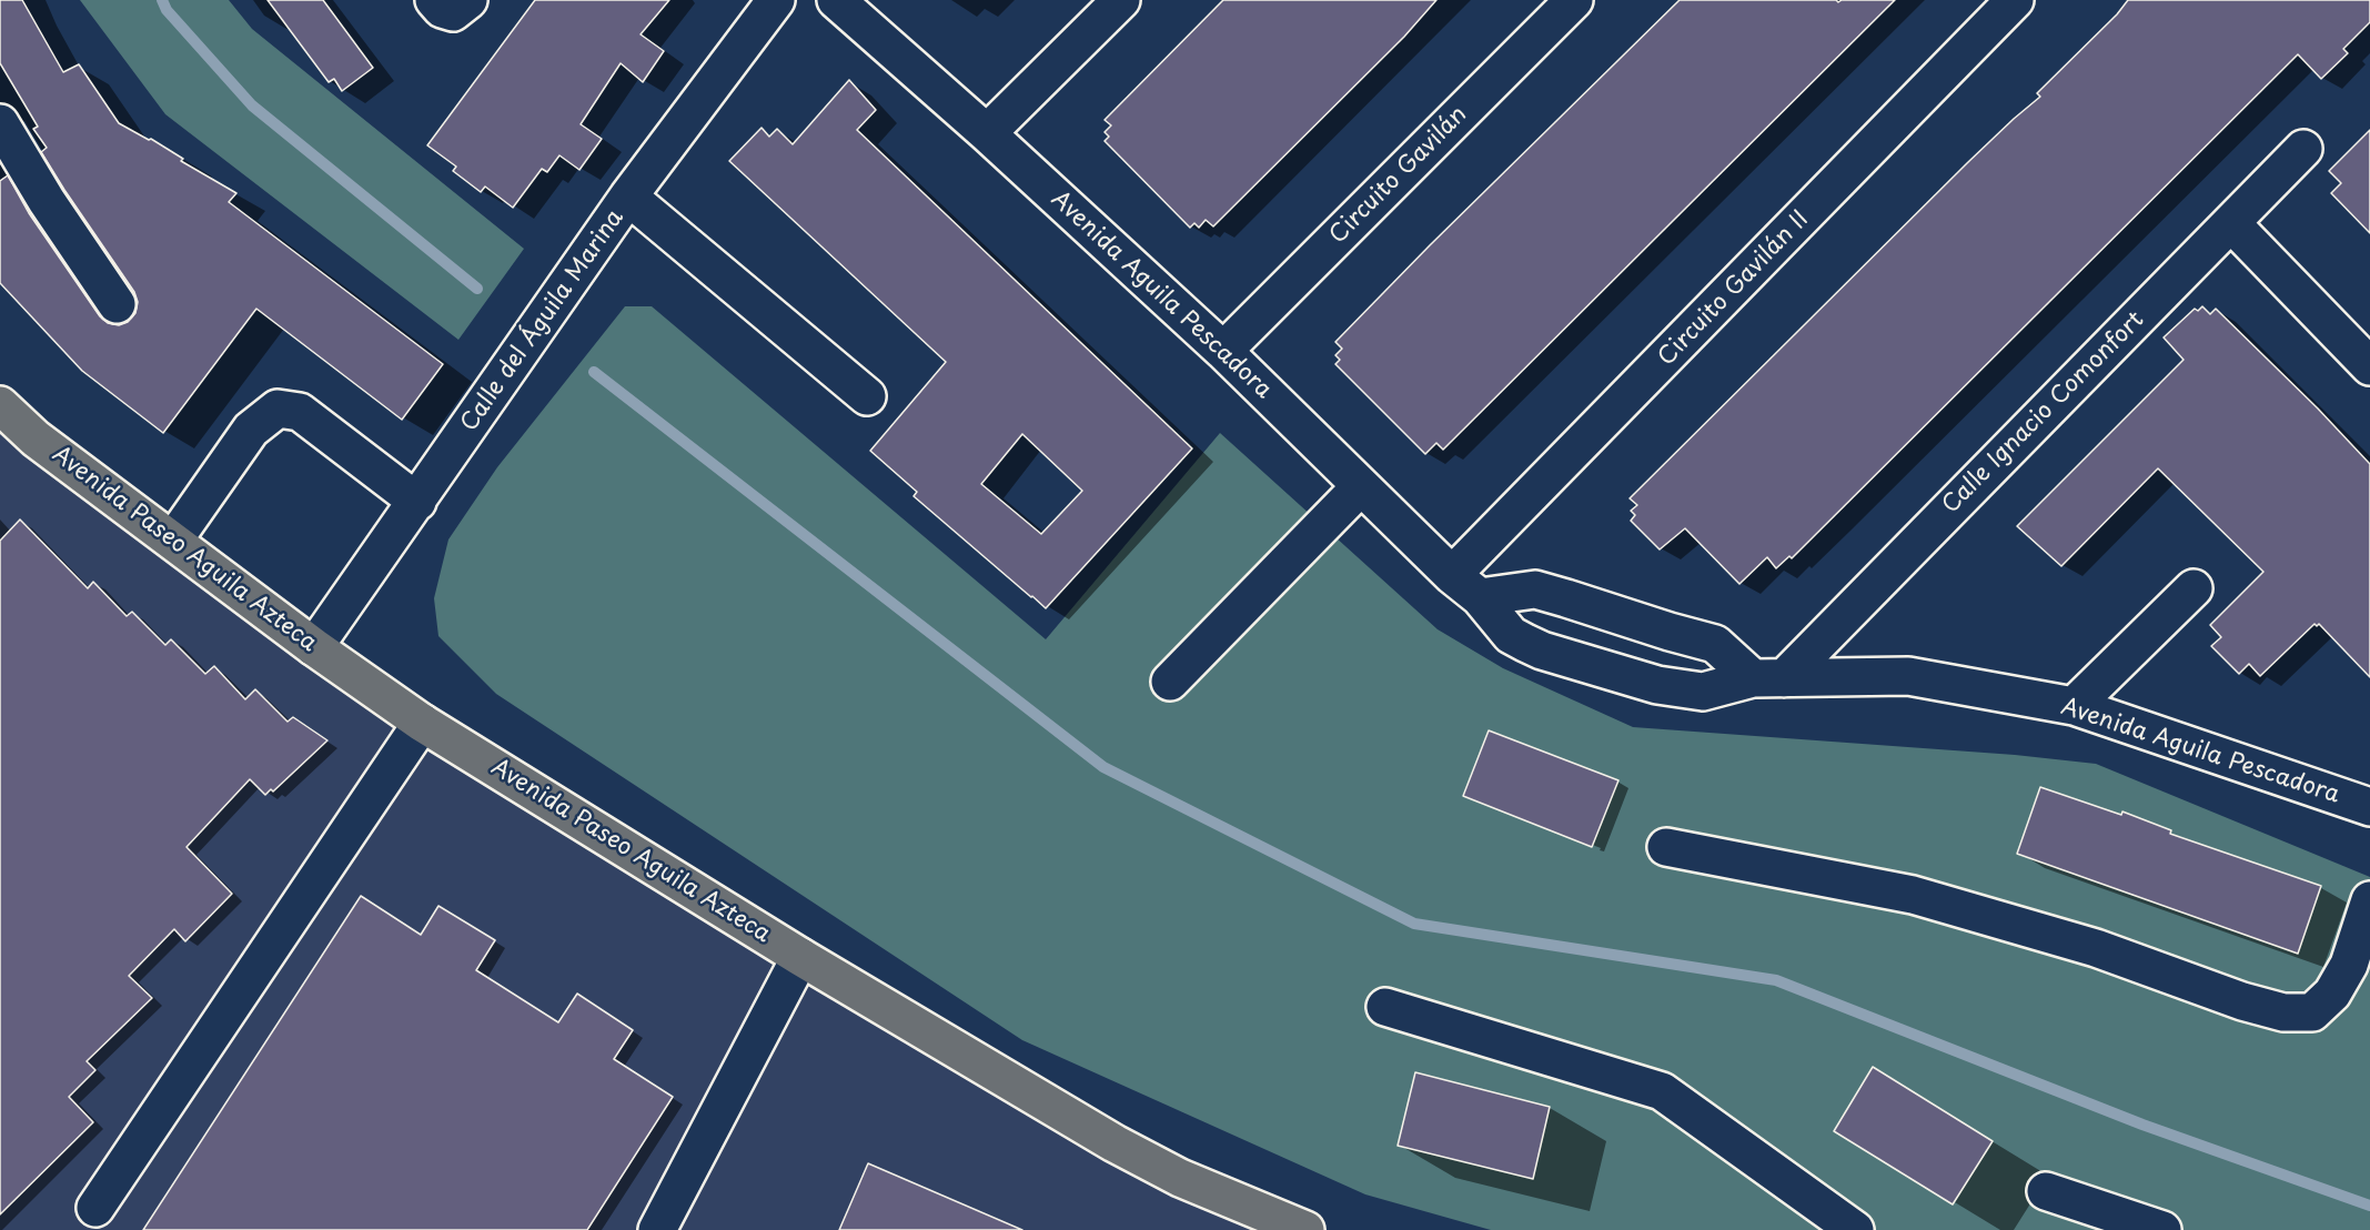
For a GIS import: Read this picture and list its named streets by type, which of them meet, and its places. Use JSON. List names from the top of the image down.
{
  "streets": {
    "main road": ["Avenida Paseo Aguila Azteca"],
    "street": [
      "Circuito Gavilán",
      "Circuito Gavilán II",
      "Avenida Aguila Pescadora",
      "Calle del Águila Marina",
      "Calle Ignacio Comonfort"
    ]
  },
  "crossings": [
    ["Circuito Gavilán", "Avenida Aguila Pescadora"],
    ["Circuito Gavilán II", "Avenida Aguila Pescadora"],
    ["Avenida Aguila Pescadora", "Calle Ignacio Comonfort"],
    ["Calle del Águila Marina", "Avenida Paseo Aguila Azteca"]
  ]
}
